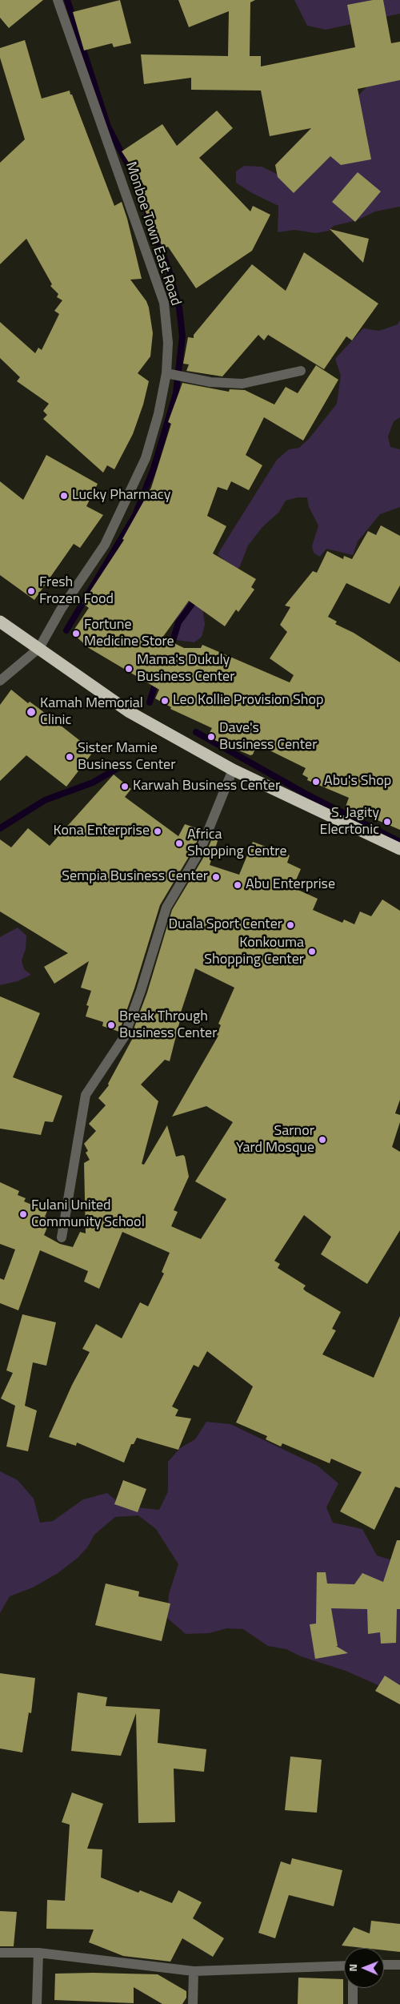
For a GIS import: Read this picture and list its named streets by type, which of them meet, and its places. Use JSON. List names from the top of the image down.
{
  "streets": {
    "street": ["Monboe Town East Road"]
  },
  "places": [
    "Lucky Pharmacy",
    "Fresh Frozen Food",
    "Fortune Medicine Store",
    "Mama's Dukuly Business Center",
    "Leo Kollie Provision Shop",
    "Kamah Memorial Clinic",
    "Dave's Business Center",
    "Sister Mamie Business Center",
    "Abu's Shop",
    "Karwah Business Center",
    "S. Jagity Elecrtonic",
    "Kona Enterprise",
    "Africa Shopping Centre",
    "Sempia Business Center",
    "Abu Enterprise",
    "Duala Sport Center",
    "Konkouma Shopping Center",
    "Break Through Business Center",
    "Sarnor Yard Mosque",
    "Fulani United Community School"
  ],
  "north": "left"
}
